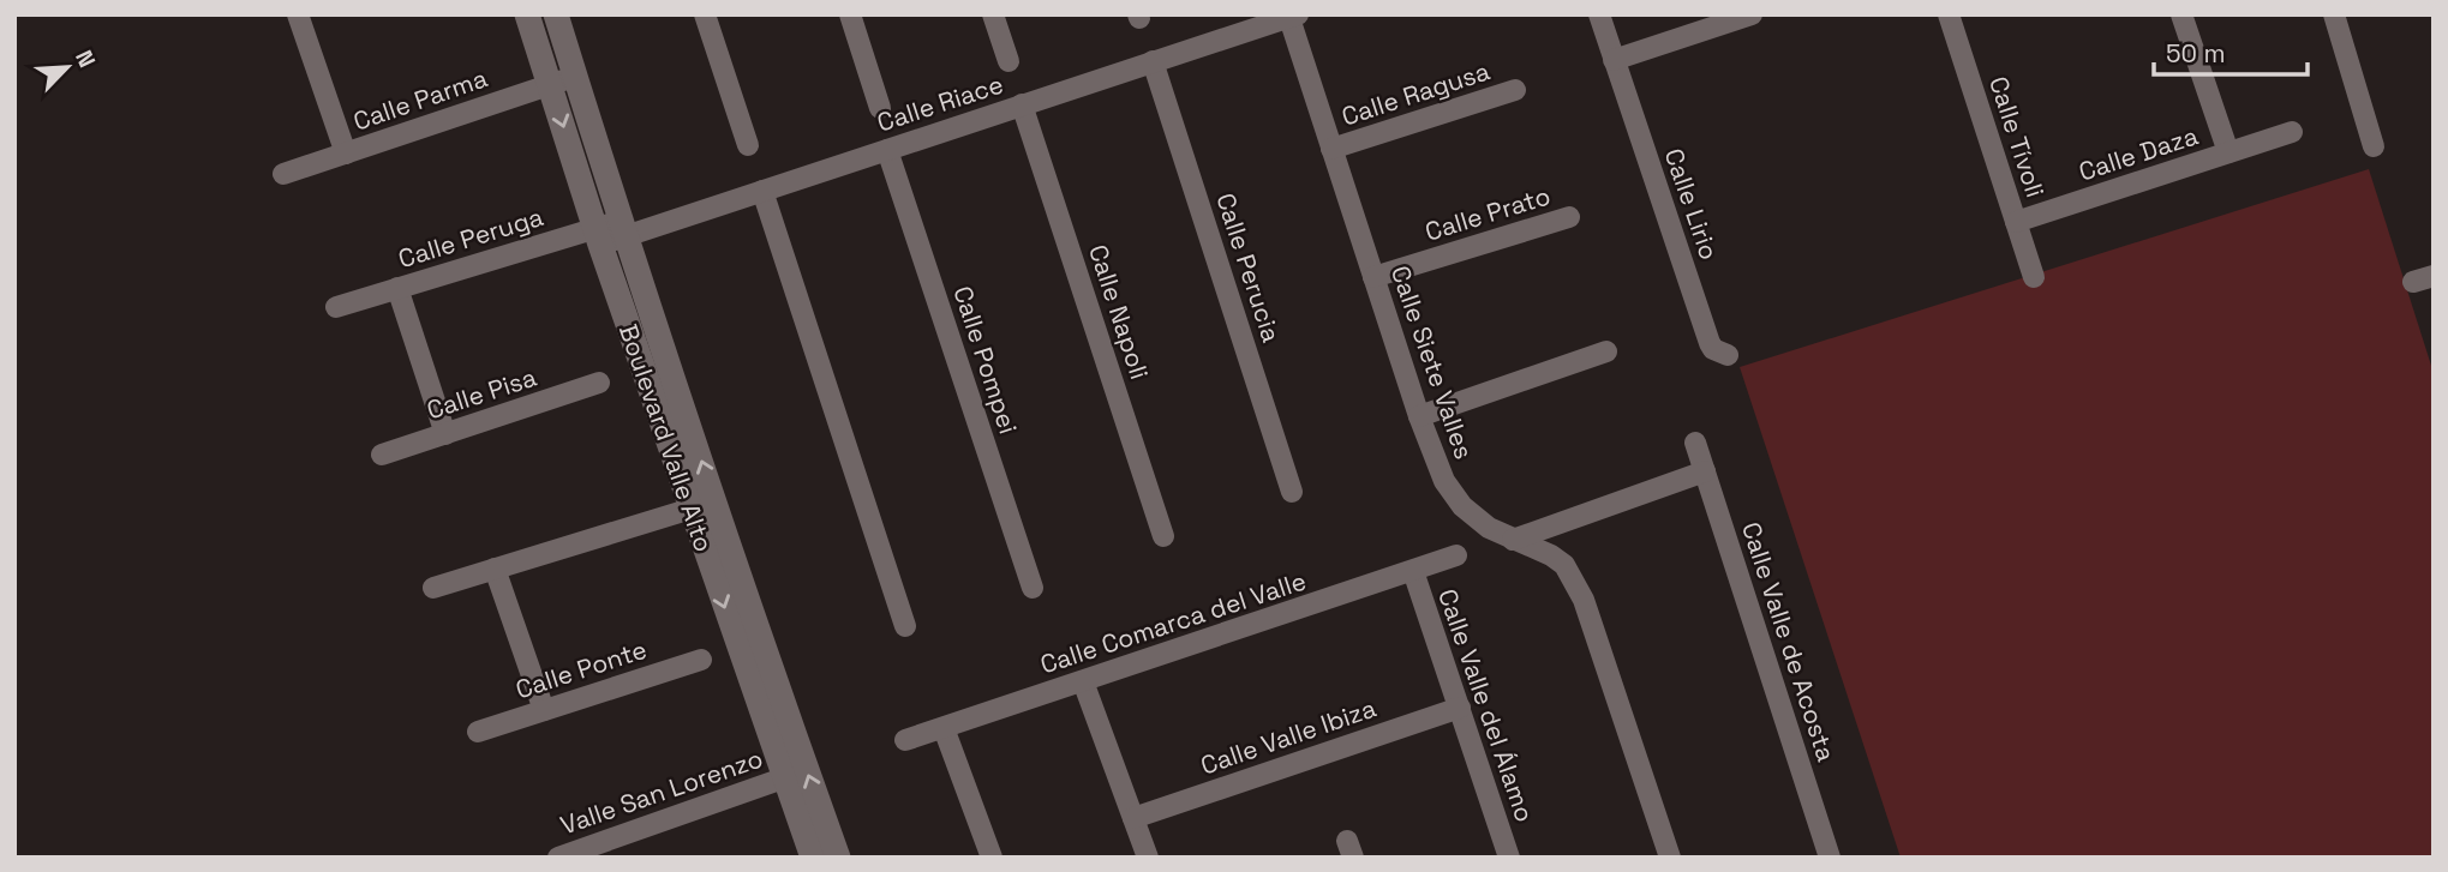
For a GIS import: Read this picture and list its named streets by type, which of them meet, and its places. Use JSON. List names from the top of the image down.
{
  "streets": {
    "street": [
      "Calle Ragusa",
      "Calle Parma",
      "Calle Riace",
      "Calle Tívoli",
      "Calle Daza",
      "Calle Lirio",
      "Calle Prato",
      "Calle Peruga",
      "Calle Perucia",
      "Calle Napoli",
      "Calle Pompei",
      "Calle Siete Valles",
      "Calle Pisa",
      "Boulevard Valle Alto",
      "Calle Comarca del Valle",
      "Calle Valle de Acosta",
      "Calle Ponte",
      "Calle Valle del Álamo",
      "Calle Valle Ibiza",
      "Valle San Lorenzo"
    ]
  },
  "crossings": [
    ["Calle Ragusa", "Calle Siete Valles"],
    ["Calle Parma", "Boulevard Valle Alto"],
    ["Calle Riace", "Calle Peruga"],
    ["Calle Riace", "Calle Perucia"],
    ["Calle Riace", "Calle Napoli"],
    ["Calle Riace", "Calle Pompei"],
    ["Calle Riace", "Calle Siete Valles"],
    ["Calle Riace", "Boulevard Valle Alto"],
    ["Calle Tívoli", "Calle Daza"],
    ["Calle Prato", "Calle Siete Valles"],
    ["Calle Peruga", "Boulevard Valle Alto"],
    ["Boulevard Valle Alto", "Valle San Lorenzo"],
    ["Calle Comarca del Valle", "Calle Valle del Álamo"],
    ["Calle Valle del Álamo", "Calle Valle Ibiza"]
  ],
  "scale_bar": "50 m",
  "north": "top right"
}
